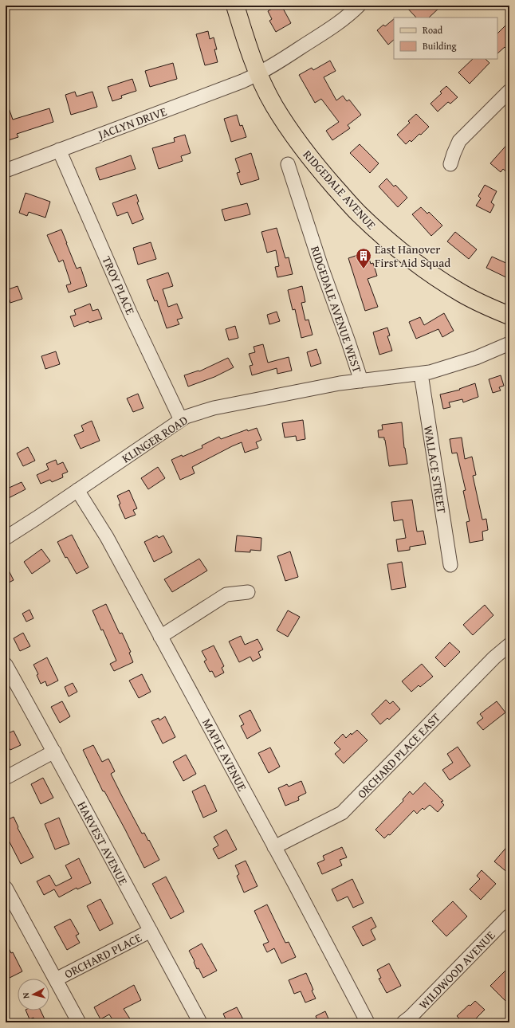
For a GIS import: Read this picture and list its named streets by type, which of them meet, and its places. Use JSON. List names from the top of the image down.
{
  "streets": {
    "main road": ["RIDGEDALE AVENUE"],
    "street": [
      "JACLYN DRIVE",
      "TROY PLACE",
      "RIDGEDALE AVENUE WEST",
      "KLINGER ROAD",
      "WALLACE STREET",
      "MAPLE AVENUE",
      "ORCHARD PLACE EAST",
      "HARVEST AVENUE",
      "ORCHARD PLACE",
      "WILDWOOD AVENUE"
    ]
  },
  "crossings": [
    ["JACLYN DRIVE", "RIDGEDALE AVENUE"],
    ["JACLYN DRIVE", "TROY PLACE"],
    ["TROY PLACE", "KLINGER ROAD"],
    ["RIDGEDALE AVENUE WEST", "KLINGER ROAD"],
    ["RIDGEDALE AVENUE WEST", "WALLACE STREET"],
    ["KLINGER ROAD", "MAPLE AVENUE"],
    ["MAPLE AVENUE", "ORCHARD PLACE EAST"],
    ["HARVEST AVENUE", "ORCHARD PLACE"]
  ],
  "places": {
    "building": ["East Hanover First Aid Squad"]
  },
  "legend": ["Road", "Building"],
  "north": "left"
}
